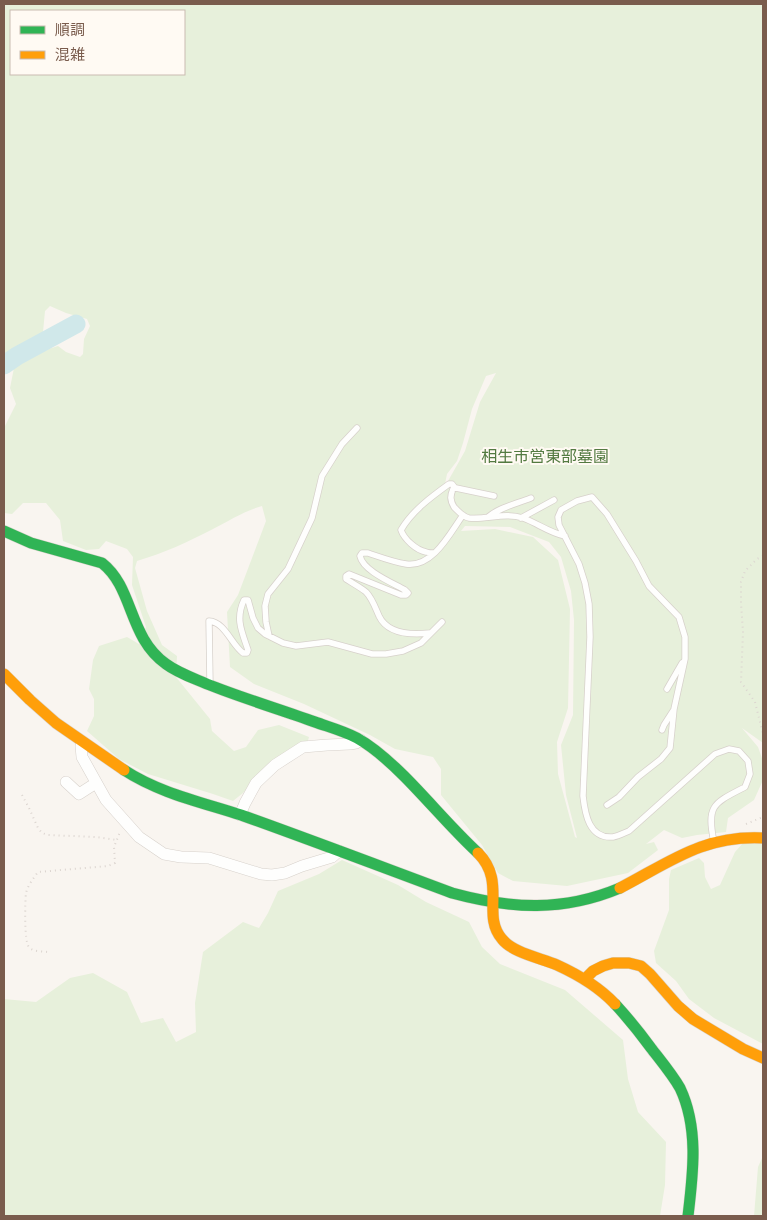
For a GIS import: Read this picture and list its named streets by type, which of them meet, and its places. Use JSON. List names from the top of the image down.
{
  "parks": ["相生市営東部墓園"],
  "legend": ["順調", "混雑"]
}
